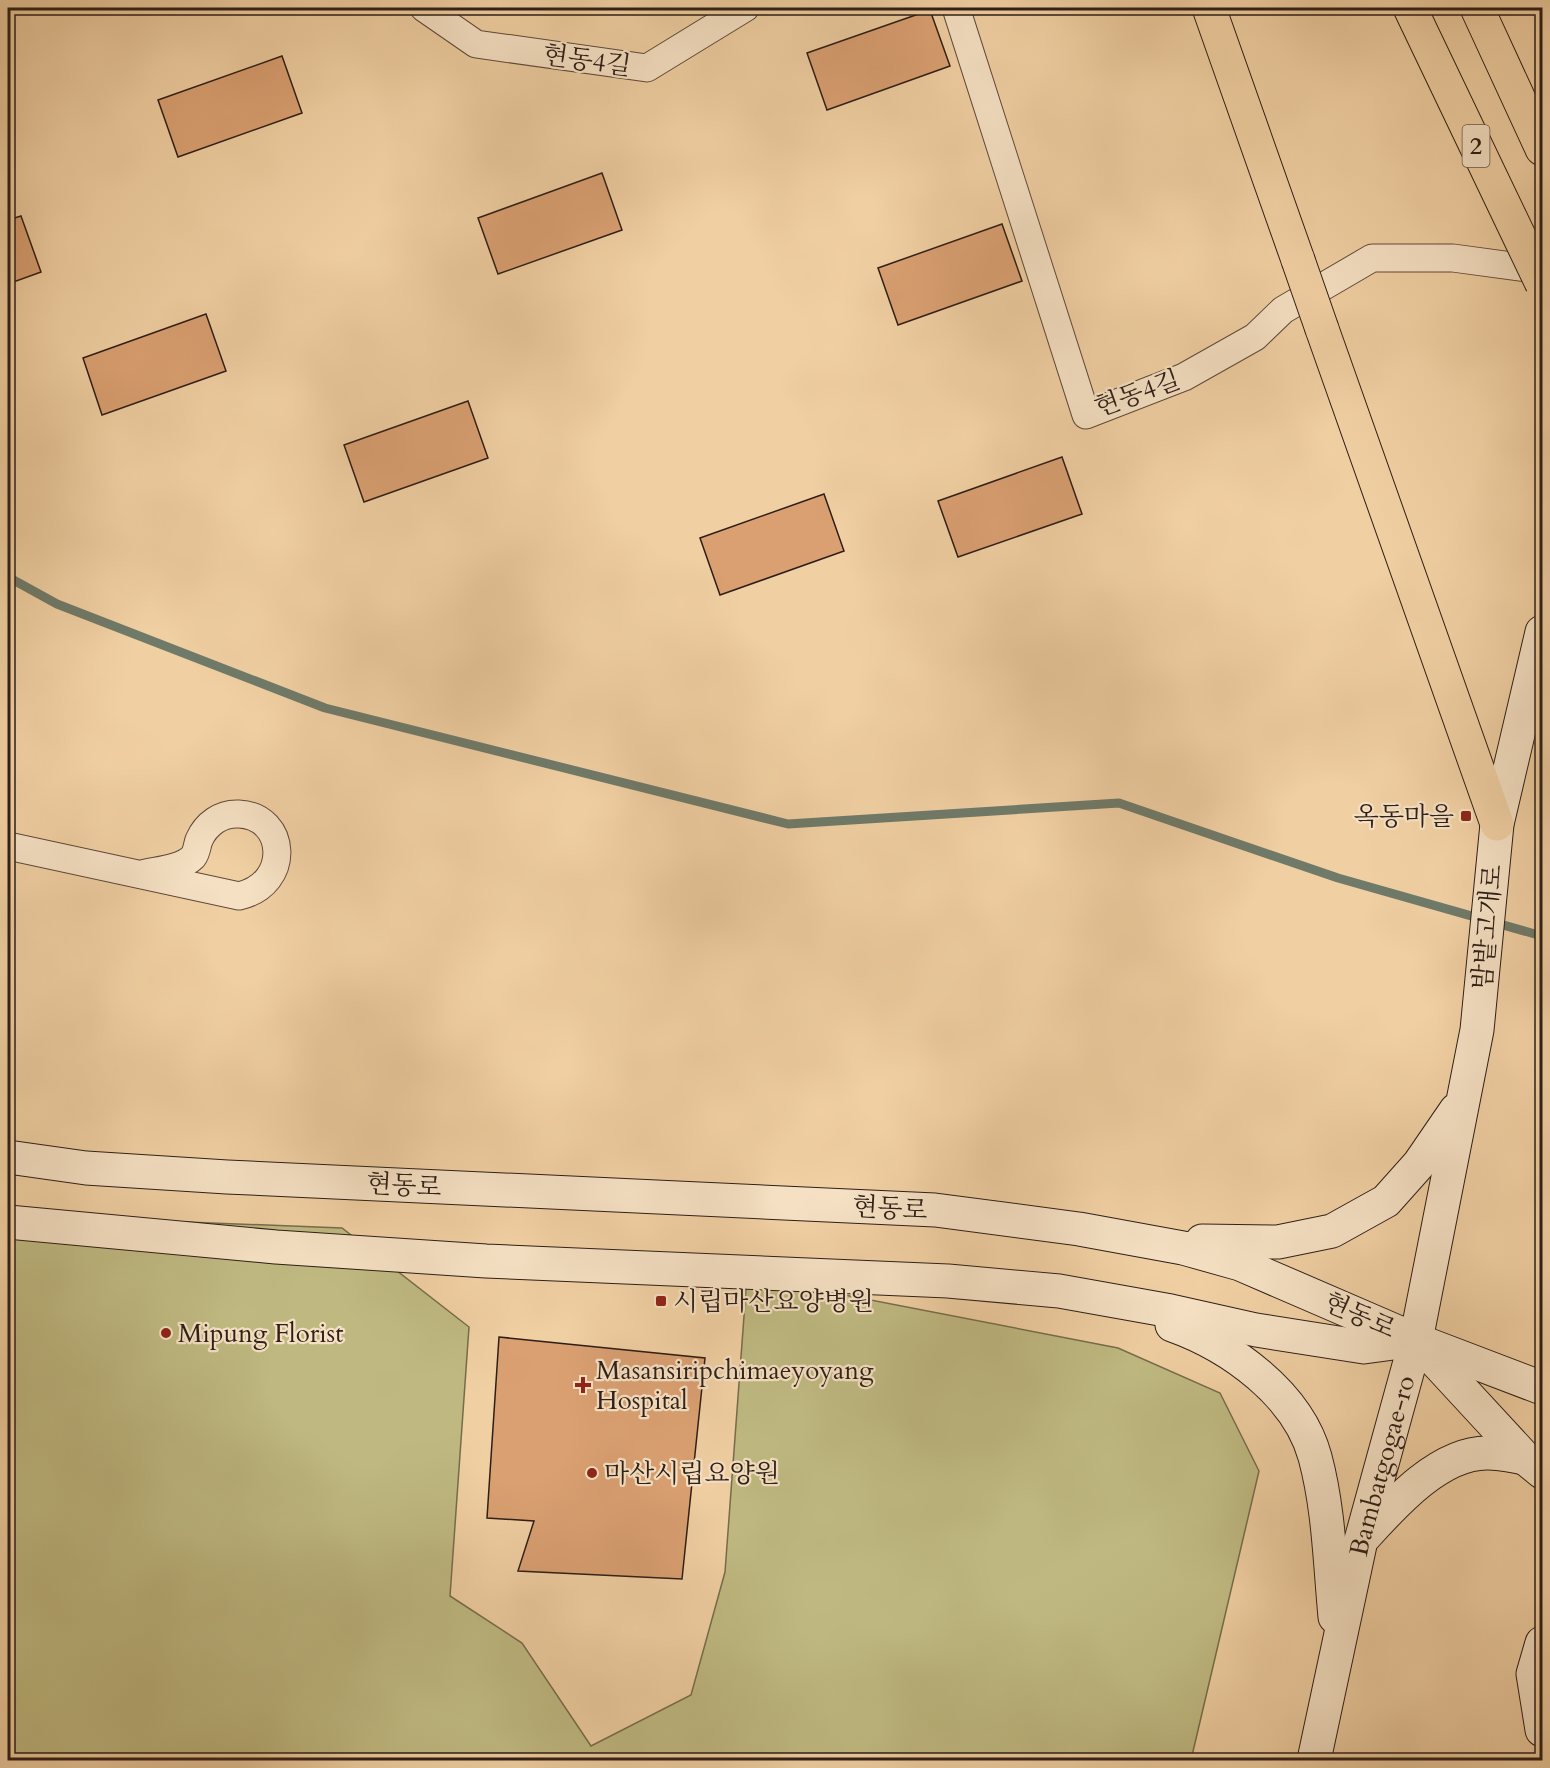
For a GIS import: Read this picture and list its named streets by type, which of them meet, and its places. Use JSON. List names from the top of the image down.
{
  "streets": {
    "highway": ["2"],
    "main road": ["밤밭고개로", "현동로", "Bambatgogae-ro"],
    "street": ["현동4길"]
  },
  "crossings": [
    ["밤밭고개로", "Bambatgogae-ro"],
    ["현동로", "Bambatgogae-ro"]
  ],
  "places": {
    "transit": ["옥동마을", "시립마산요양병원"],
    "other": ["Mipung Florist", "마산시립요양원"],
    "health": ["Masansiripchimaeyoyang Hospital"]
  }
}
